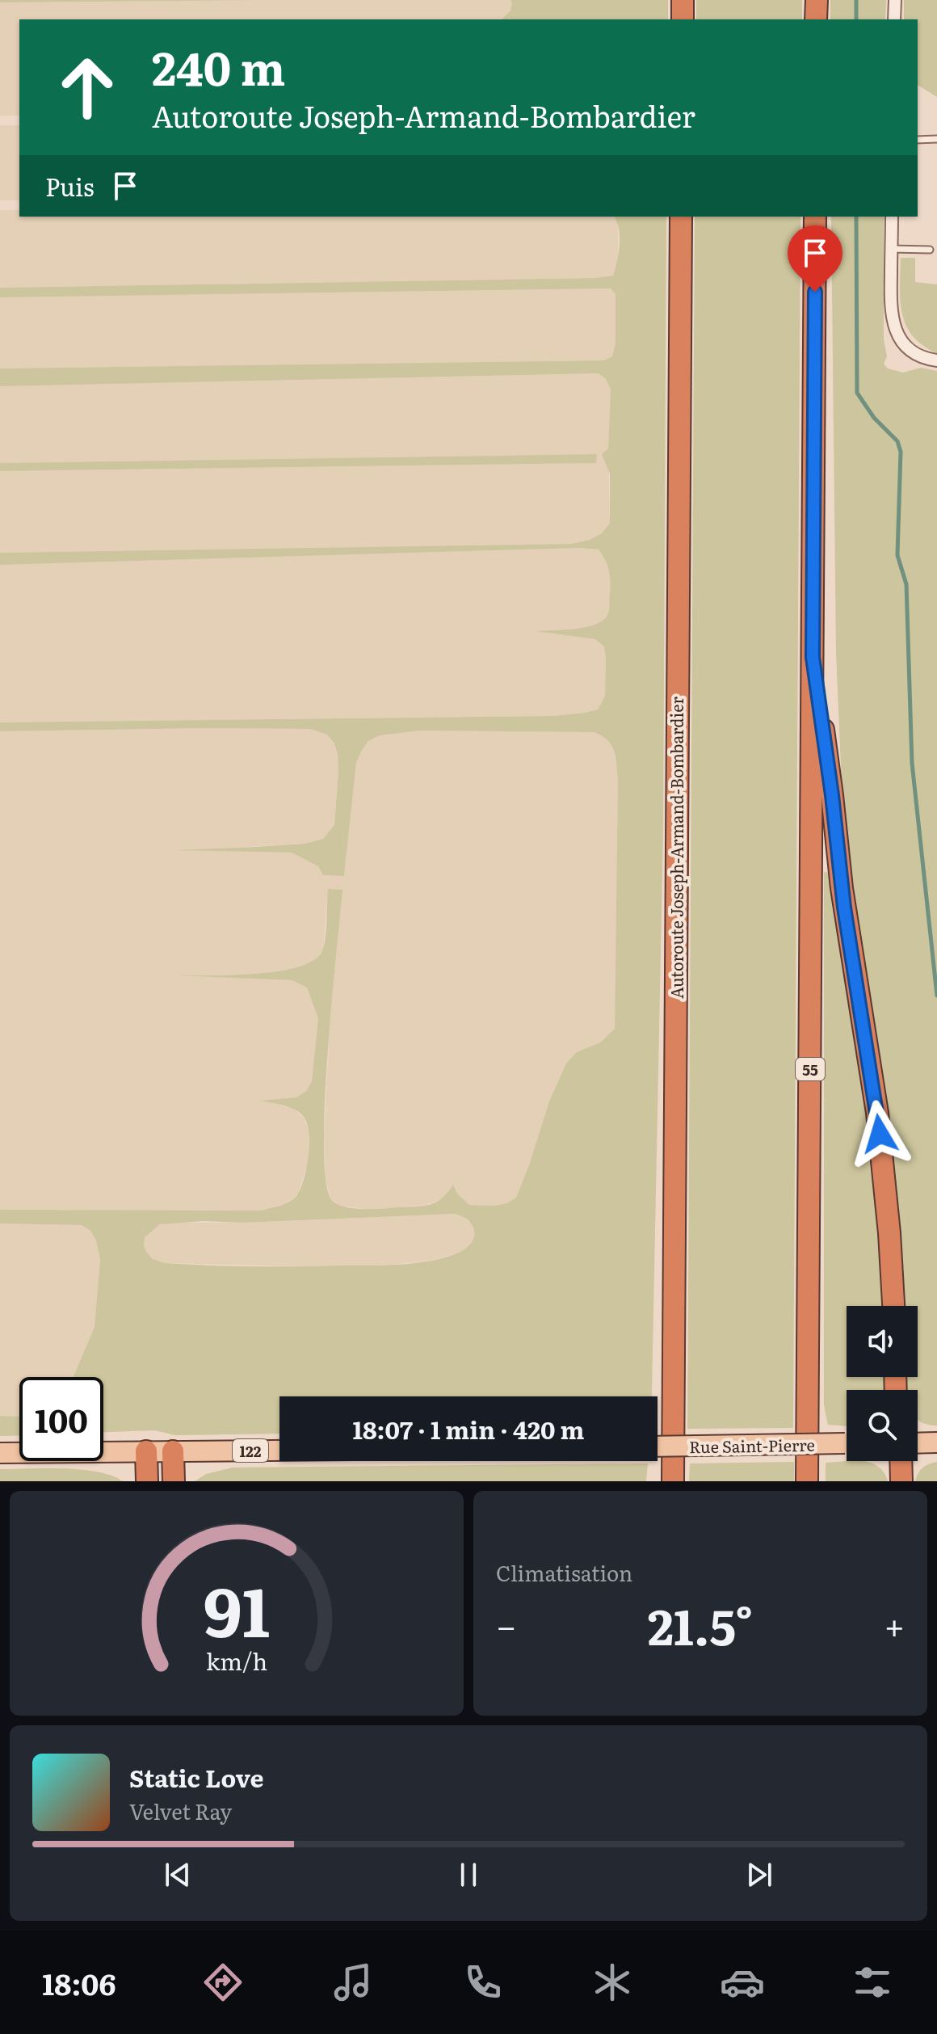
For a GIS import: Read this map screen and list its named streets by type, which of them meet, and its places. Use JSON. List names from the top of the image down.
{
  "streets": {
    "highway": ["Autoroute Joseph-Armand-Bombardier", "55"],
    "main road": ["Rue Saint-Pierre", "122"]
  },
  "page": {
    "turn": ["240 m", "Autoroute Joseph-Armand-Bombardier"],
    "then": "Puis",
    "limit": "100",
    "trip": "18:07 · 1 min · 420 m",
    "tile": "Climatisation",
    "heat": ["−", "21.5°", "+"],
    "song": ["Static Love", "Velvet Ray"],
    "tabs": "18:06",
    "gauge": ["91", "km/h"]
  }
}
